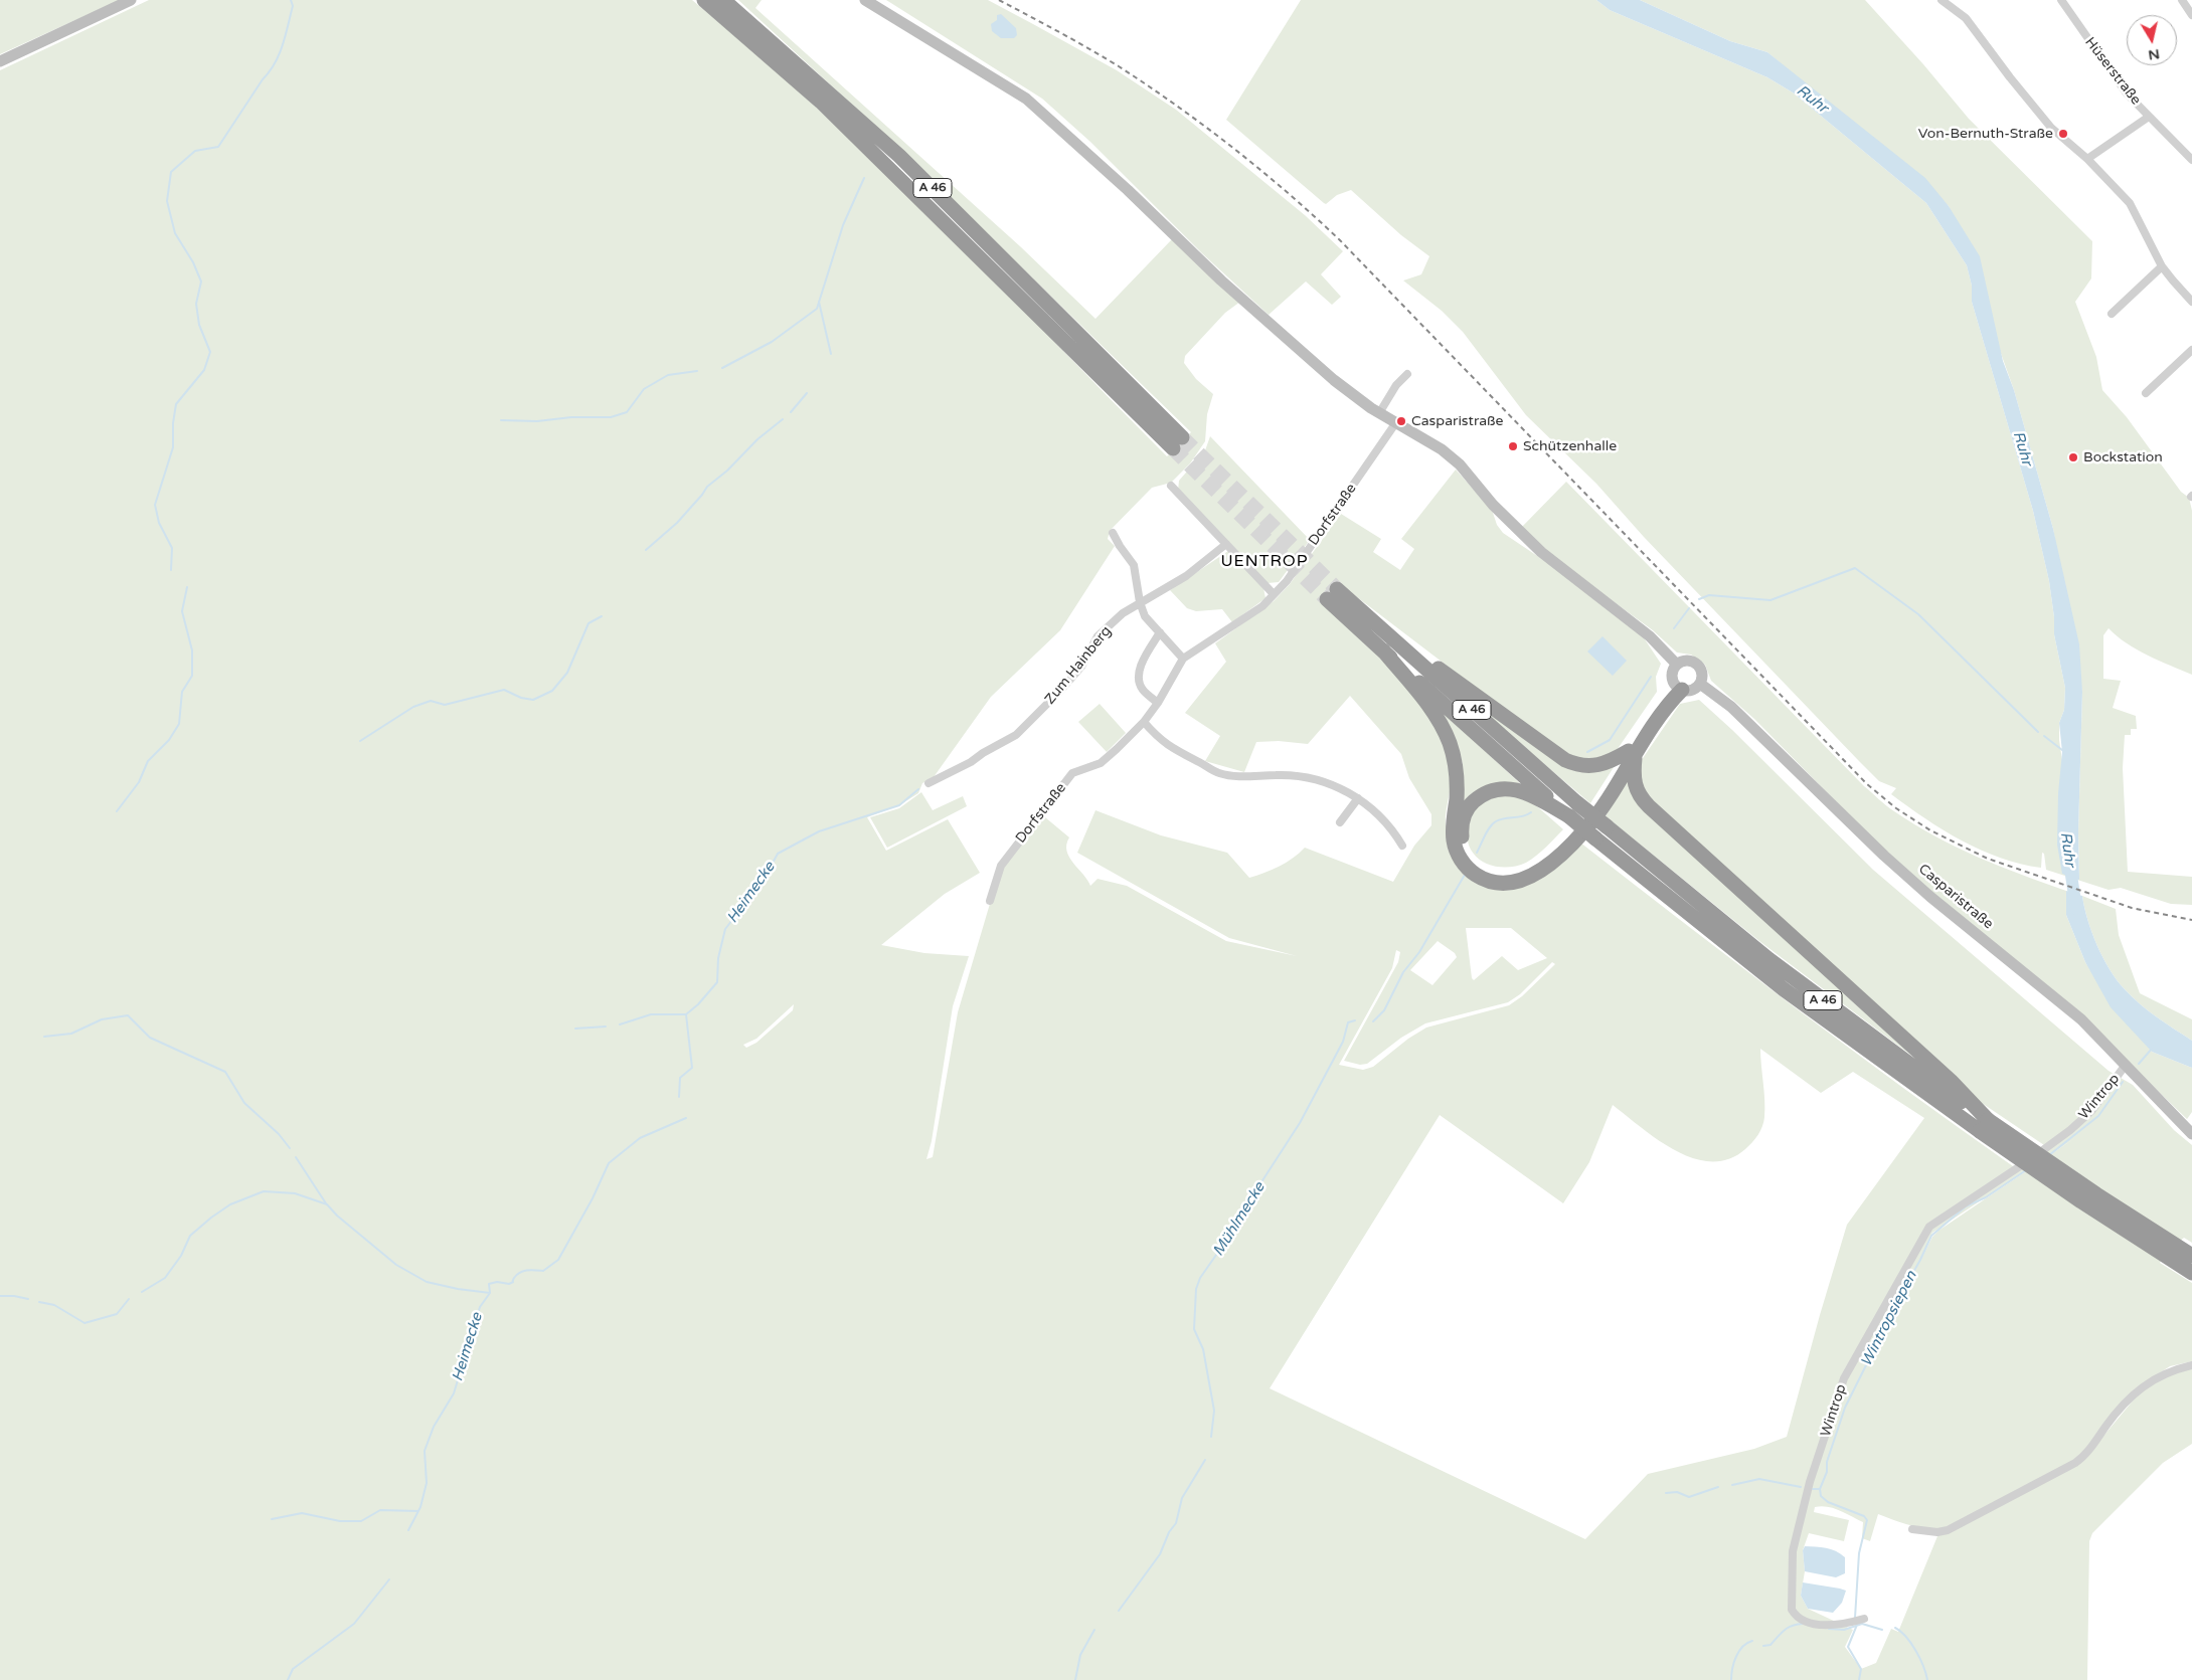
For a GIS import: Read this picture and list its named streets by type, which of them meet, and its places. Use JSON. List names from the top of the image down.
{
  "streets": {
    "highway": ["A 46"],
    "main road": ["Casparistraße"],
    "street": [
      "Hüserstraße",
      "Dorfstraße",
      "Zum Hainberg",
      "Wintrop"
    ]
  },
  "crossings": [
    ["Casparistraße", "Wintrop"]
  ],
  "districts": ["UENTROP"],
  "water": [
    "Ruhr",
    "Heimecke",
    "Mühlmecke",
    "Wintropsiepen"
  ],
  "places": [
    "Von-Bernuth-Straße",
    "Casparistraße",
    "Schützenhalle",
    "Bockstation"
  ],
  "north": "bottom"
}
